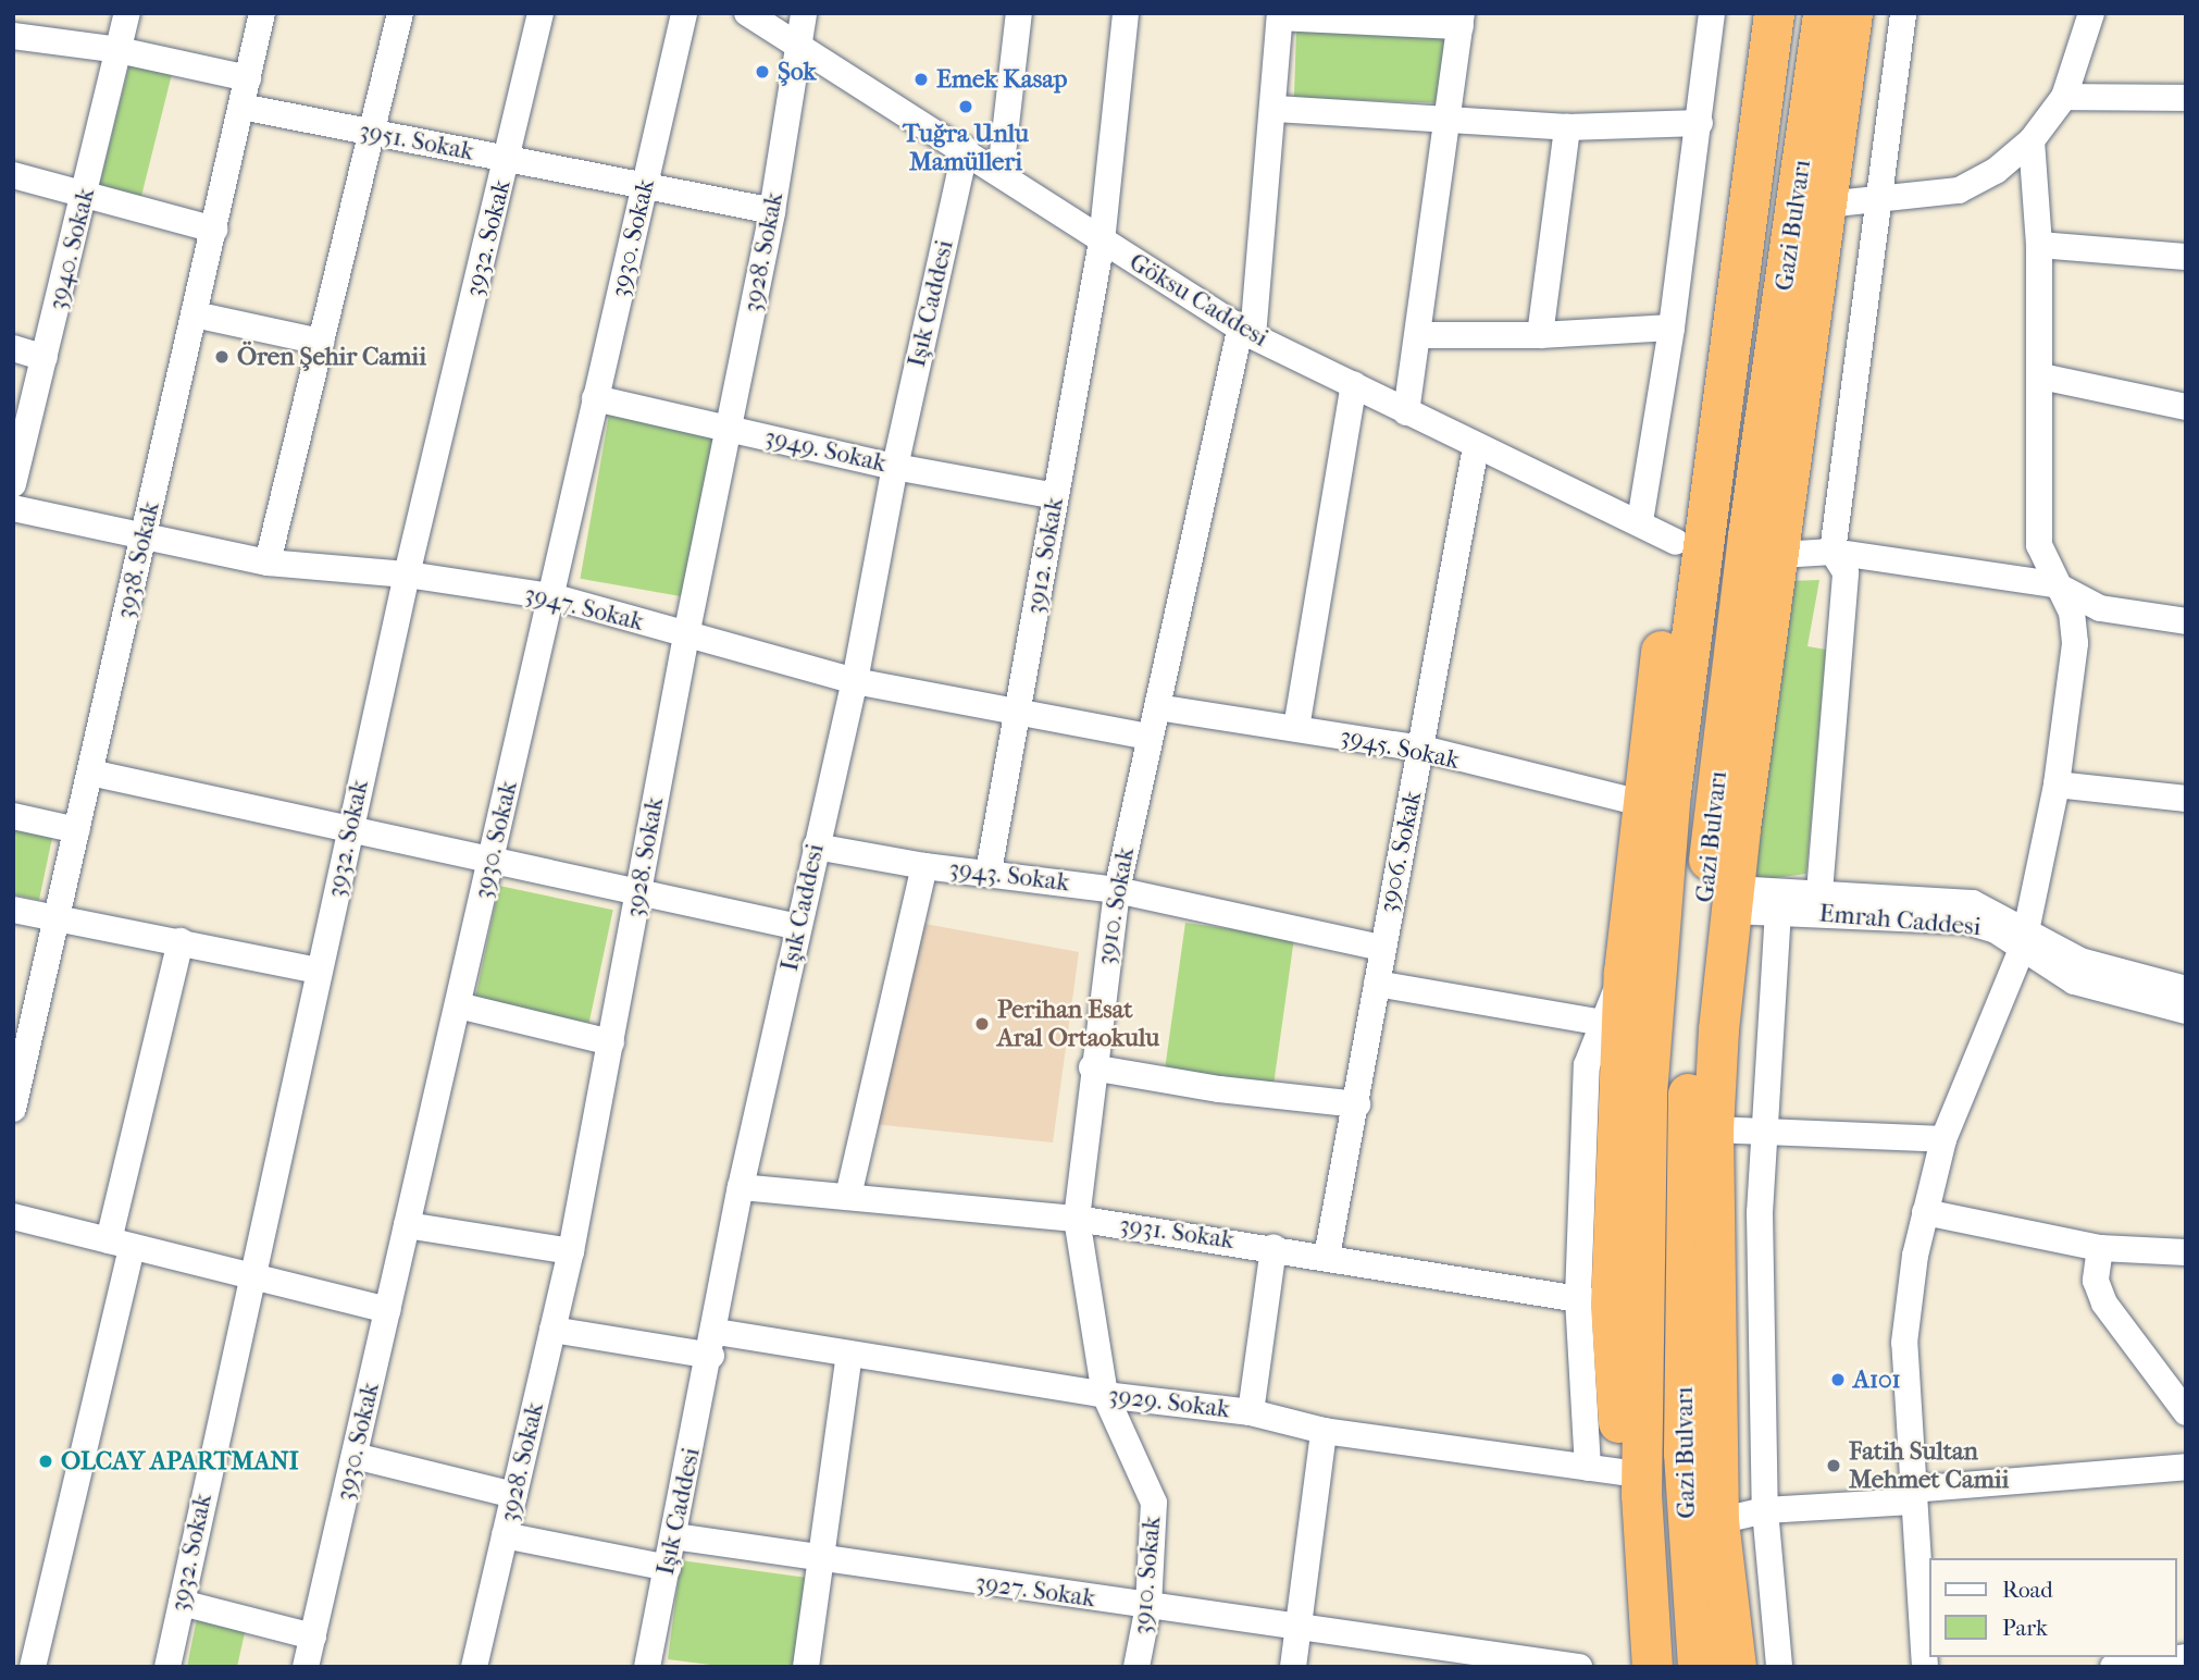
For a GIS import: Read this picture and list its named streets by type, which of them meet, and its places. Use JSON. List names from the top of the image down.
{
  "streets": {
    "highway": ["Gazi Bulvarı"],
    "street": [
      "3951. Sokak",
      "3932. Sokak",
      "3930. Sokak",
      "3940. Sokak",
      "3928. Sokak",
      "Göksu Caddesi",
      "Işık Caddesi",
      "3949. Sokak",
      "3912. Sokak",
      "3938. Sokak",
      "3947. Sokak",
      "3945. Sokak",
      "3906. Sokak",
      "3943. Sokak",
      "3910. Sokak",
      "Emrah Caddesi",
      "3931. Sokak",
      "3929. Sokak",
      "3927. Sokak"
    ]
  },
  "crossings": [
    ["3951. Sokak", "3932. Sokak"],
    ["3951. Sokak", "3930. Sokak"],
    ["3951. Sokak", "3928. Sokak"],
    ["3951. Sokak", "3938. Sokak"],
    ["3932. Sokak", "3947. Sokak"],
    ["3930. Sokak", "3949. Sokak"],
    ["3930. Sokak", "3947. Sokak"],
    ["3928. Sokak", "Göksu Caddesi"],
    ["3928. Sokak", "3949. Sokak"],
    ["3928. Sokak", "3947. Sokak"],
    ["3928. Sokak", "3929. Sokak"],
    ["Göksu Caddesi", "Işık Caddesi"],
    ["Göksu Caddesi", "3912. Sokak"],
    ["Göksu Caddesi", "3906. Sokak"],
    ["Göksu Caddesi", "3910. Sokak"],
    ["Işık Caddesi", "3949. Sokak"],
    ["Işık Caddesi", "3947. Sokak"],
    ["Işık Caddesi", "3943. Sokak"],
    ["Işık Caddesi", "3931. Sokak"],
    ["Işık Caddesi", "3929. Sokak"],
    ["Işık Caddesi", "3927. Sokak"],
    ["3949. Sokak", "3912. Sokak"],
    ["3912. Sokak", "3947. Sokak"],
    ["3912. Sokak", "3943. Sokak"],
    ["3938. Sokak", "3947. Sokak"],
    ["3947. Sokak", "3910. Sokak"],
    ["3945. Sokak", "3906. Sokak"],
    ["3945. Sokak", "3910. Sokak"],
    ["3906. Sokak", "3943. Sokak"],
    ["3906. Sokak", "3931. Sokak"],
    ["3943. Sokak", "3910. Sokak"],
    ["3910. Sokak", "3931. Sokak"],
    ["3910. Sokak", "3929. Sokak"],
    ["3910. Sokak", "3927. Sokak"]
  ],
  "places": [
    "Şok",
    "Emek Kasap",
    "Tuğra Unlu Mamülleri",
    "Ören Şehir Camii",
    "Perihan Esat Aral Ortaokulu",
    "A101",
    "OLCAY APARTMANI",
    "Fatih Sultan Mehmet Camii"
  ],
  "legend": ["Road", "Park"]
}
